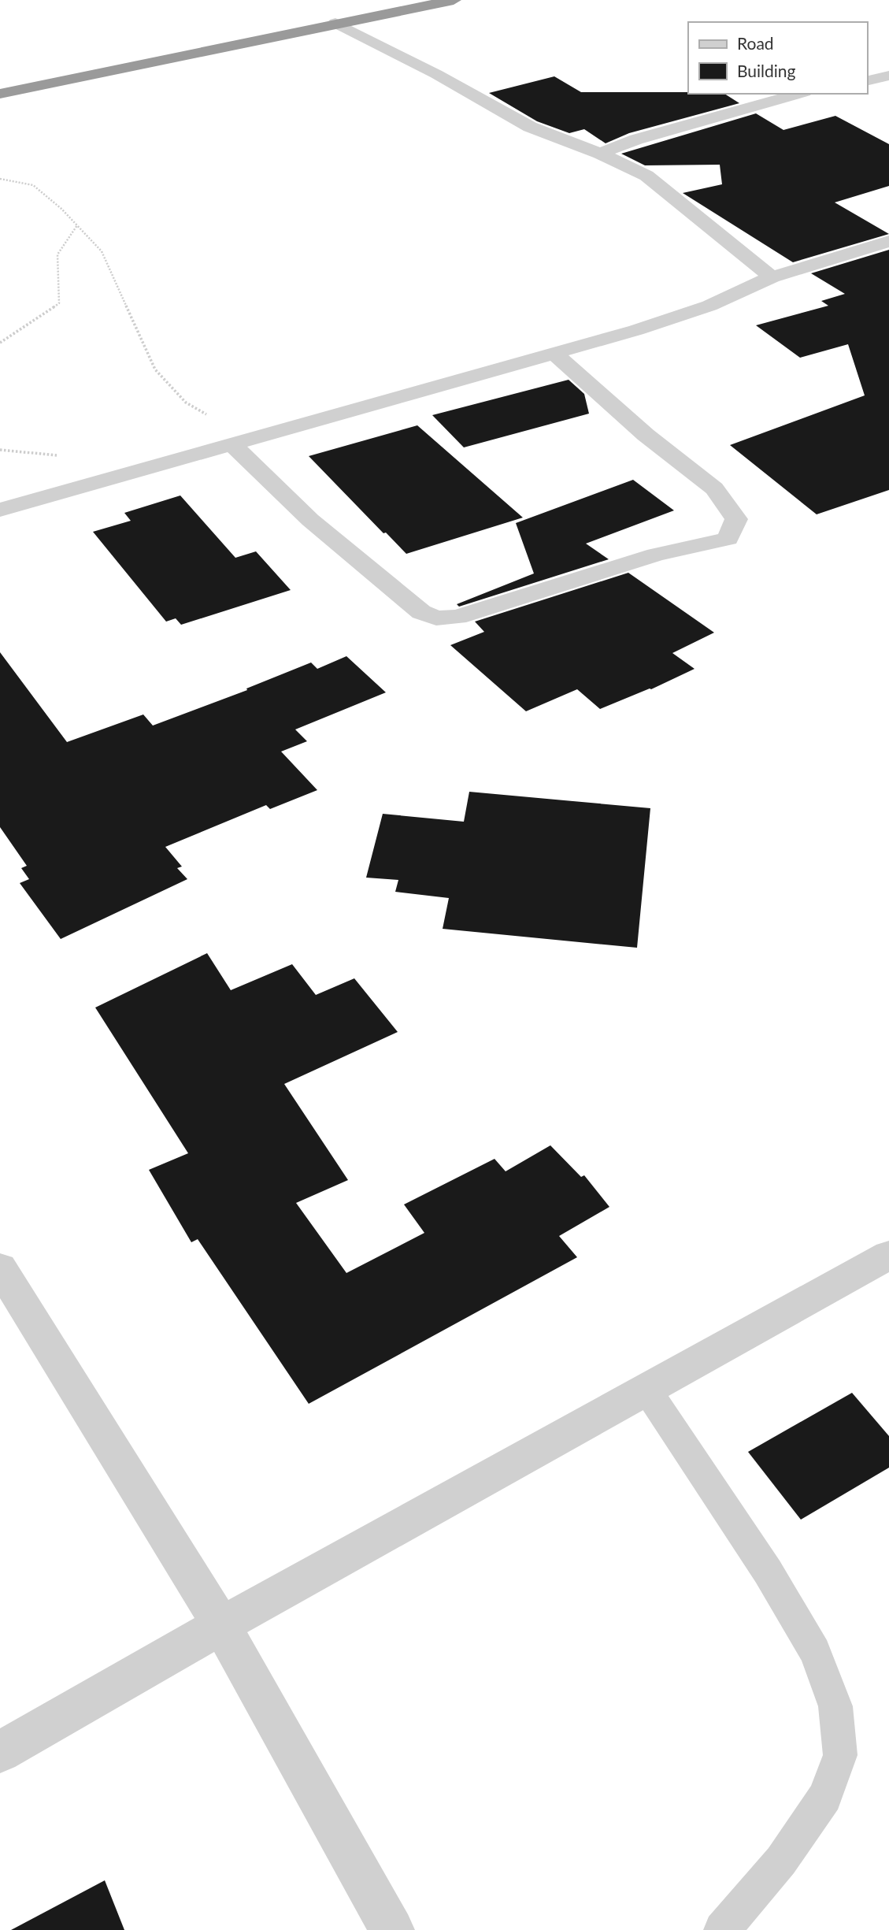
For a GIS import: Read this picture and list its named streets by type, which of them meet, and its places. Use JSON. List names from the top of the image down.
{
  "legend": ["Road", "Building"]
}
